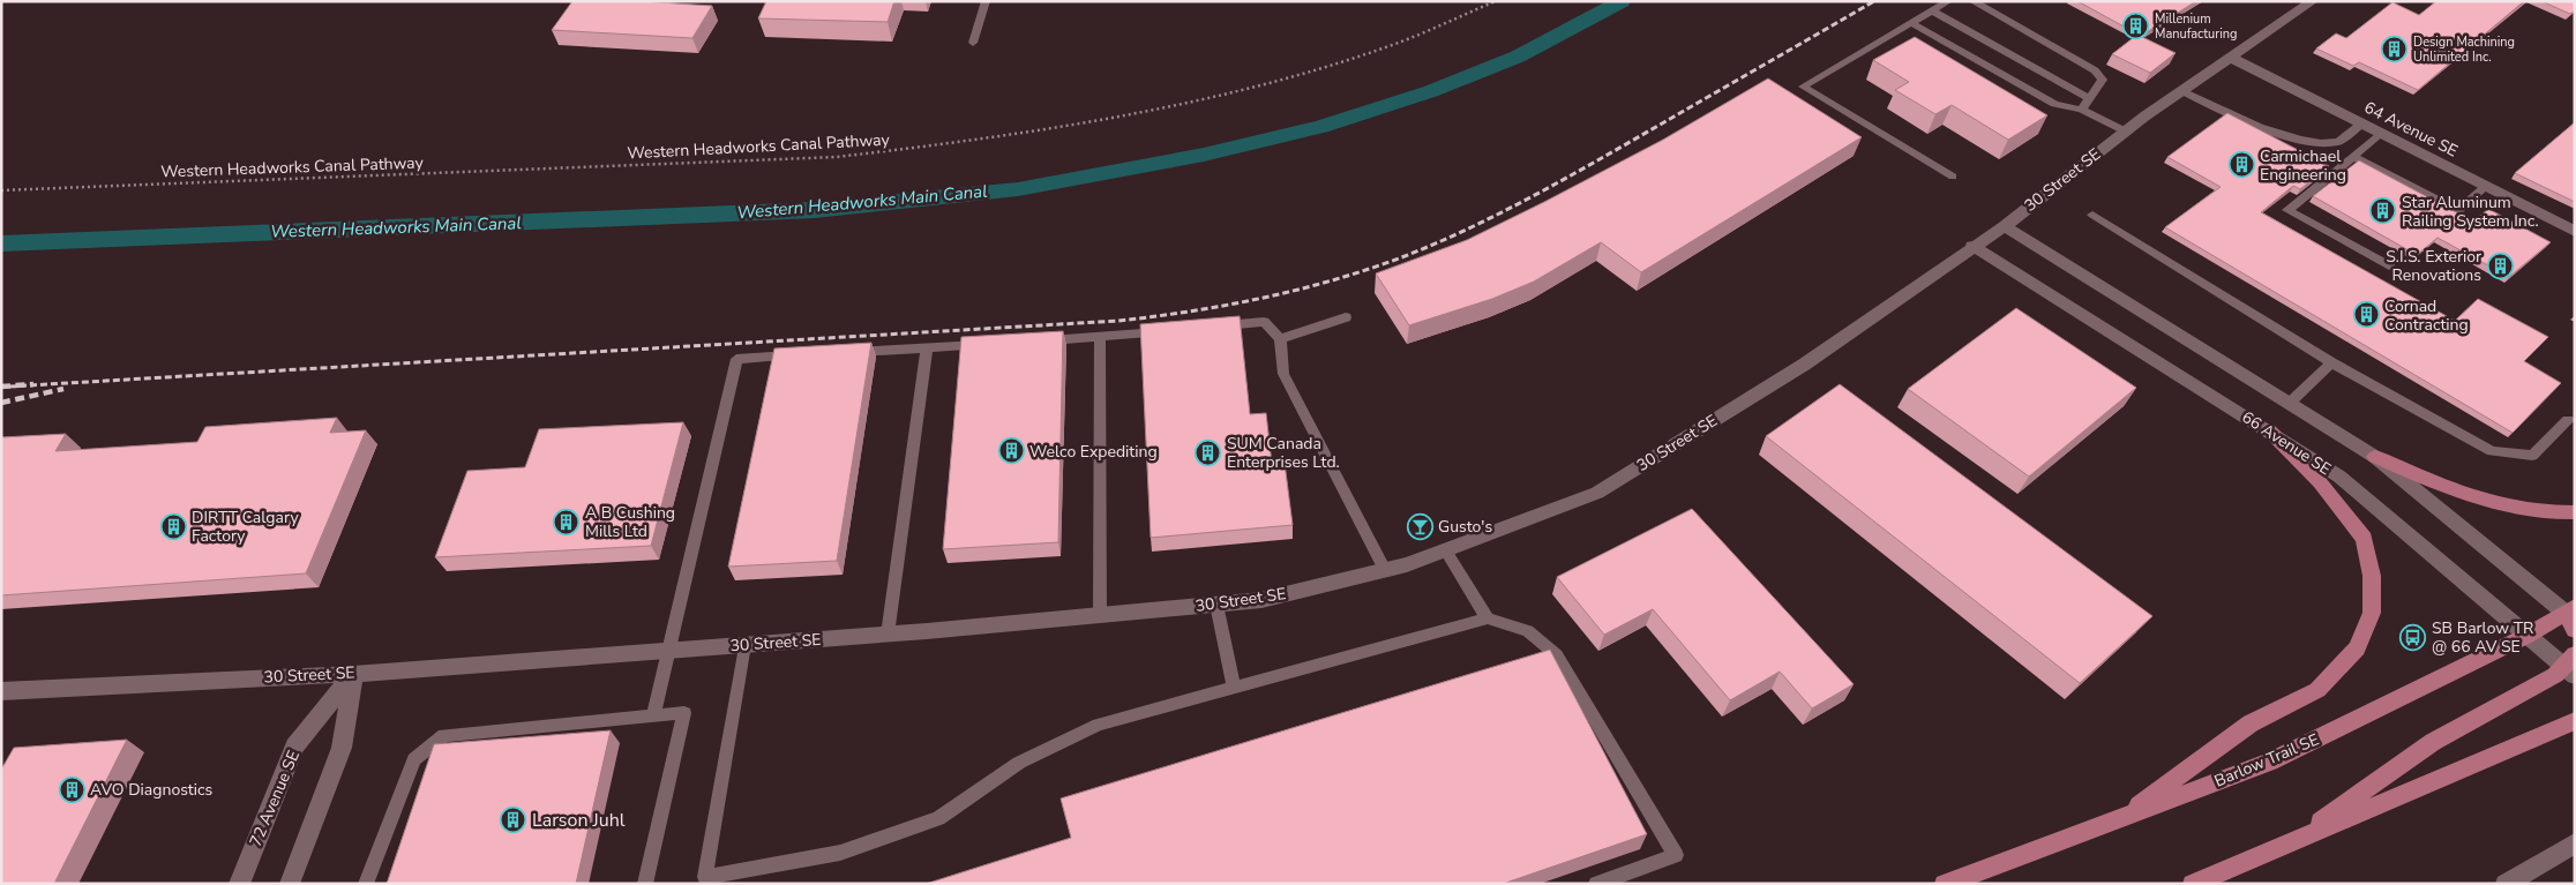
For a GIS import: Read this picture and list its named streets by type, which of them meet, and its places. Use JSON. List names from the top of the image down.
{
  "streets": {
    "main road": ["Barlow Trail SE"],
    "street": [
      "64 Avenue SE",
      "30 Street SE",
      "66 Avenue SE",
      "72 Avenue SE"
    ],
    "path": ["Western Headworks Canal Pathway"]
  },
  "crossings": [
    ["64 Avenue SE", "30 Street SE"],
    ["30 Street SE", "66 Avenue SE"],
    ["30 Street SE", "72 Avenue SE"],
    ["66 Avenue SE", "Barlow Trail SE"]
  ],
  "water": ["Western Headworks Main Canal"],
  "places": {
    "building": [
      "Millenium Manufacturing",
      "Design Machining Unlimited Inc.",
      "Carmichael Engineering",
      "Star Aluminum Railing System Inc.",
      "S.I.S. Exterior Renovations",
      "Cornad Contracting",
      "Welco Expediting",
      "SUM Canada Enterprises Ltd.",
      "A B Cushing Mills Ltd",
      "DIRTT Calgary Factory",
      "AVO Diagnostics",
      "Larson Juhl"
    ],
    "bar": ["Gusto's"],
    "bus stop": ["SB Barlow TR @ 66 AV SE"]
  }
}
